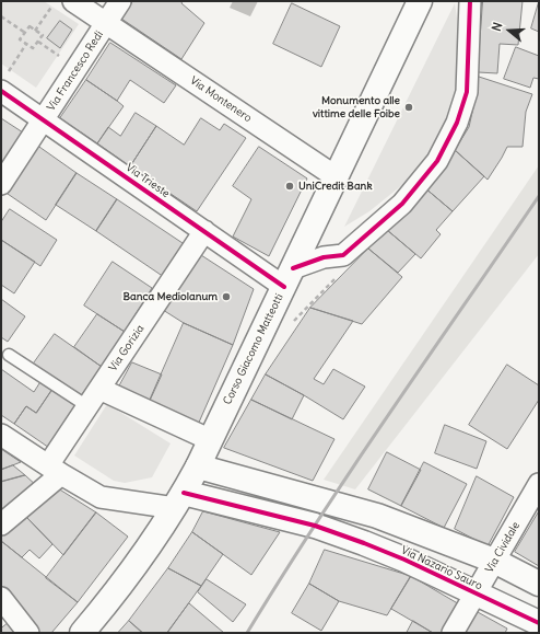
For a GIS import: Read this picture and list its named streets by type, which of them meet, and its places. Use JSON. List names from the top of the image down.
{
  "streets": {
    "street": [
      "Via Francesco Redi",
      "Via Montenero",
      "Via Trieste",
      "Via Gorizia",
      "Corso Giacomo Matteotti",
      "Via Cividale",
      "Via Nazario Sauro"
    ]
  },
  "crossings": [
    ["Via Francesco Redi", "Via Montenero"],
    ["Via Francesco Redi", "Via Trieste"],
    ["Via Montenero", "Corso Giacomo Matteotti"],
    ["Via Trieste", "Via Gorizia"],
    ["Via Trieste", "Corso Giacomo Matteotti"],
    ["Corso Giacomo Matteotti", "Via Nazario Sauro"],
    ["Via Cividale", "Via Nazario Sauro"]
  ],
  "places": ["Monumento alle vittime delle Foibe", "UniCredit Bank", "Banca Mediolanum"],
  "north": "left"
}
